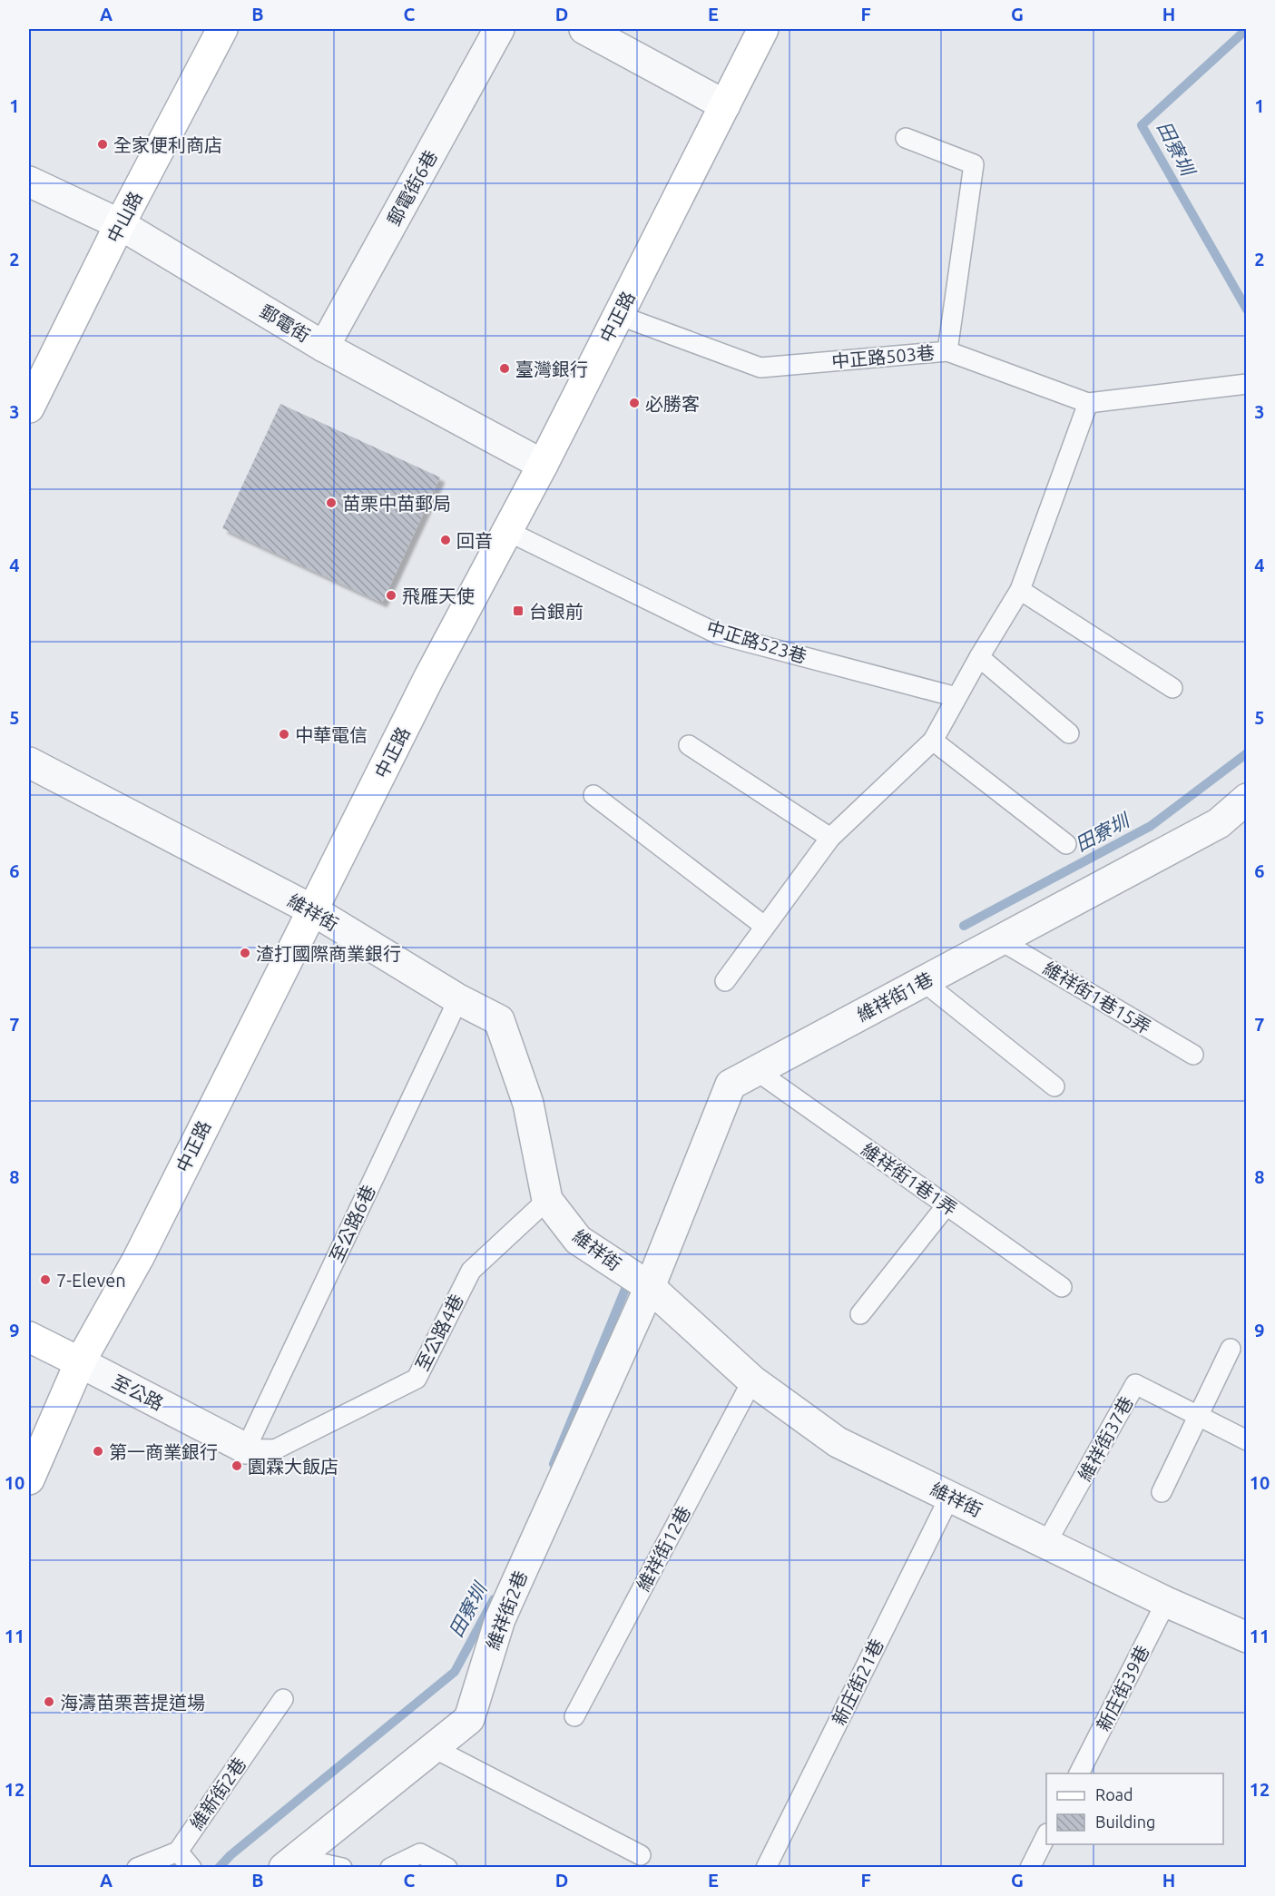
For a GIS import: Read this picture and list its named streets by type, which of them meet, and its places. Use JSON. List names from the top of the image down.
{
  "streets": {
    "street": [
      "郵電街6巷",
      "中山路",
      "中正路",
      "郵電街",
      "維祥街",
      "維祥街1巷",
      "至公路",
      "維祥街2巷"
    ],
    "lane": [
      "中正路503巷",
      "中正路523巷",
      "維祥街1巷15弄",
      "維祥街1巷1弄",
      "至公路6巷",
      "至公路4巷",
      "維祥街37巷",
      "維祥街12巷",
      "新庄街21巷",
      "新庄街39巷",
      "維新街2巷"
    ]
  },
  "crossings": [
    ["郵電街6巷", "郵電街"],
    ["中山路", "郵電街"],
    ["中正路", "郵電街"],
    ["中正路", "中正路503巷"],
    ["中正路", "中正路523巷"],
    ["中正路", "維祥街"],
    ["中正路", "至公路"],
    ["維祥街", "維祥街1巷"],
    ["維祥街", "至公路6巷"],
    ["維祥街", "至公路4巷"],
    ["維祥街", "維祥街37巷"],
    ["維祥街", "維祥街12巷"],
    ["維祥街", "維祥街2巷"],
    ["維祥街", "新庄街21巷"],
    ["維祥街", "新庄街39巷"],
    ["維祥街1巷", "維祥街1巷15弄"],
    ["維祥街1巷", "維祥街1巷1弄"],
    ["維祥街1巷", "維祥街2巷"],
    ["至公路6巷", "至公路4巷"],
    ["至公路6巷", "至公路"],
    ["至公路4巷", "至公路"]
  ],
  "water": ["田寮圳"],
  "places": {
    "other": [
      "全家便利商店",
      "臺灣銀行",
      "必勝客",
      "苗栗中苗郵局",
      "回音",
      "飛雁天使",
      "中華電信",
      "渣打國際商業銀行",
      "7-Eleven",
      "第一商業銀行",
      "園霖大飯店",
      "海濤苗栗菩提道場"
    ],
    "transit": ["台銀前"]
  },
  "legend": ["Road", "Building"],
  "grid": {
    "columns": [
      "A",
      "B",
      "C",
      "D",
      "E",
      "F",
      "G",
      "H"
    ],
    "rows": [
      "1",
      "2",
      "3",
      "4",
      "5",
      "6",
      "7",
      "8",
      "9",
      "10",
      "11",
      "12"
    ]
  }
}
